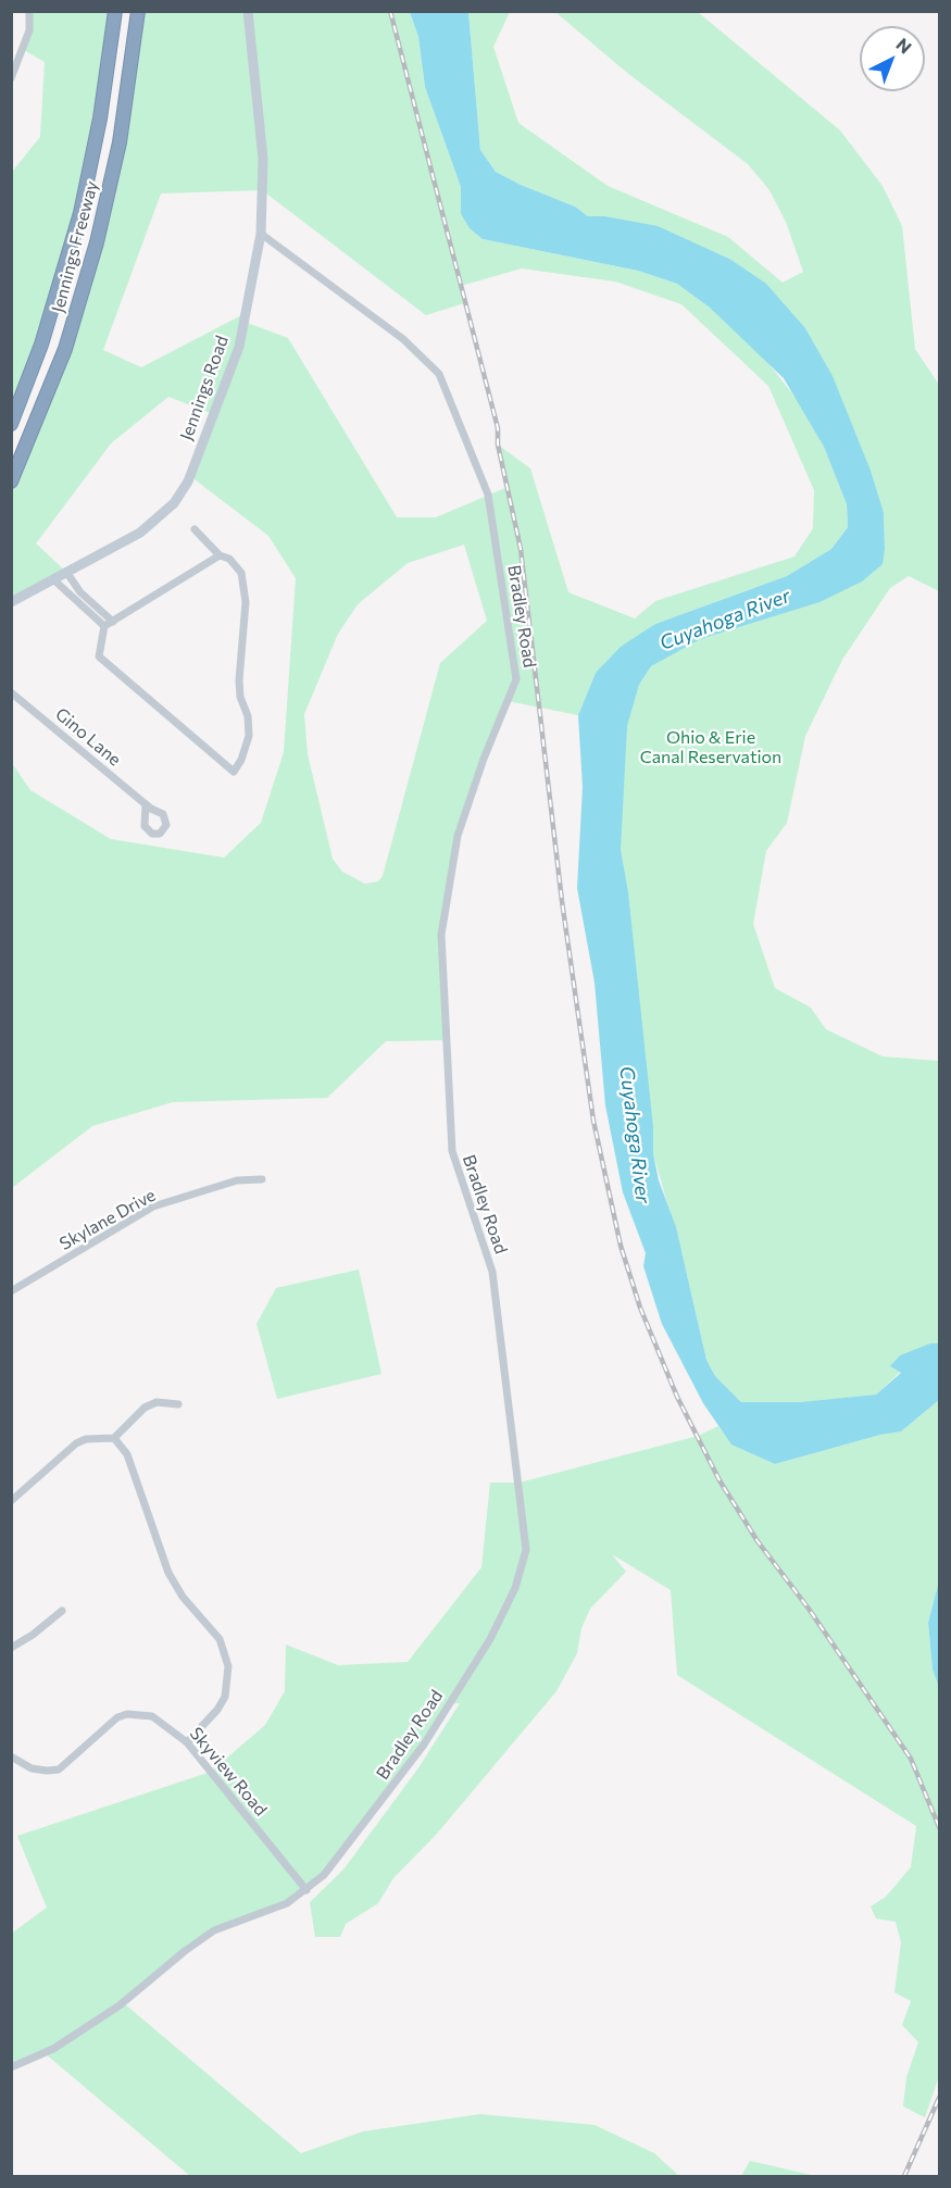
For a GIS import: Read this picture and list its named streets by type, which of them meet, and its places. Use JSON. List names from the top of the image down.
{
  "streets": {
    "highway": ["Jennings Freeway"],
    "street": [
      "Jennings Road",
      "Bradley Road",
      "Gino Lane",
      "Skylane Drive",
      "Skyview Road"
    ]
  },
  "crossings": [
    ["Jennings Road", "Bradley Road"],
    ["Bradley Road", "Skyview Road"]
  ],
  "water": ["Cuyahoga River"],
  "parks": ["Ohio & Erie Canal Reservation"],
  "north": "top right"
}
